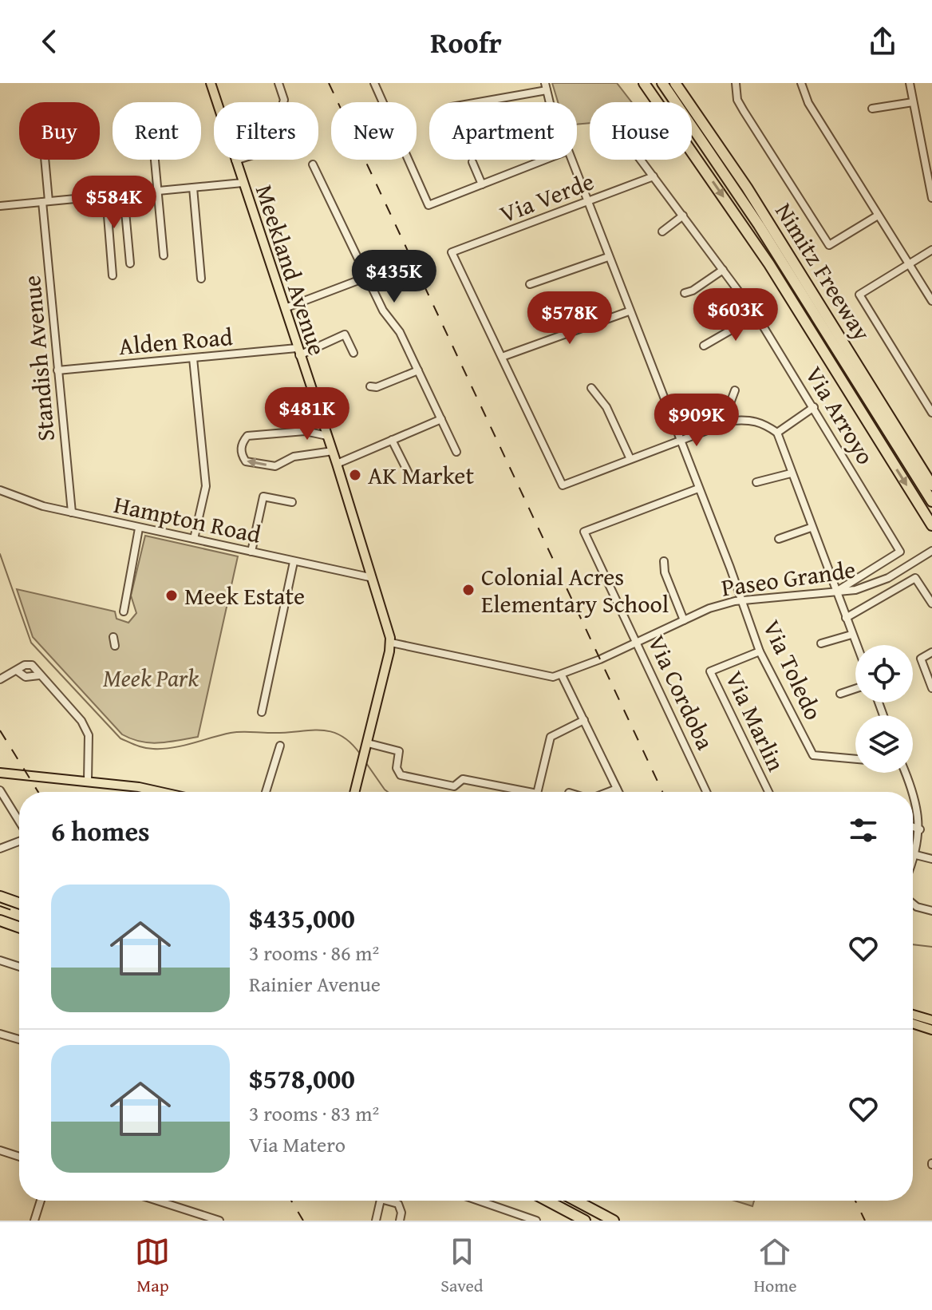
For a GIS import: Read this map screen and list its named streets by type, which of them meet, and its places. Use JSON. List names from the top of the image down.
{
  "streets": {
    "highway": ["Nimitz Freeway"],
    "main road": ["Meekland Avenue"],
    "street": [
      "Via Verde",
      "Alden Road",
      "Standish Avenue",
      "Via Arroyo",
      "Hampton Road",
      "Paseo Grande",
      "Via Toledo",
      "Via Cordoba",
      "Via Marlin"
    ]
  },
  "crossings": [
    ["Via Verde", "Via Arroyo"],
    ["Via Verde", "Via Toledo"],
    ["Meekland Avenue", "Alden Road"],
    ["Meekland Avenue", "Hampton Road"],
    ["Meekland Avenue", "Paseo Grande"],
    ["Alden Road", "Standish Avenue"],
    ["Standish Avenue", "Hampton Road"],
    ["Via Arroyo", "Paseo Grande"],
    ["Paseo Grande", "Via Toledo"],
    ["Paseo Grande", "Via Cordoba"],
    ["Via Toledo", "Via Cordoba"],
    ["Via Toledo", "Via Marlin"]
  ],
  "parks": ["Meek Park"],
  "places": ["AK Market", "Colonial Acres Elementary School", "Meek Estate"],
  "page": {
    "header": "Roofr",
    "chip": [
      "Buy",
      "Rent",
      "Filters",
      "New",
      "Apartment",
      "House"
    ],
    "price": [
      "$584K",
      "$435K",
      "$603K",
      "$578K",
      "$481K",
      "$909K"
    ],
    "heading": "6 homes",
    "list": [
      {
        "name": "$435,000",
        "note": "3 rooms · 86 m² · Rainier Avenue"
      },
      {
        "name": "$578,000",
        "note": "3 rooms · 83 m² · Via Matero"
      }
    ],
    "tabs": ["Map", "Saved", "Home"]
  }
}
